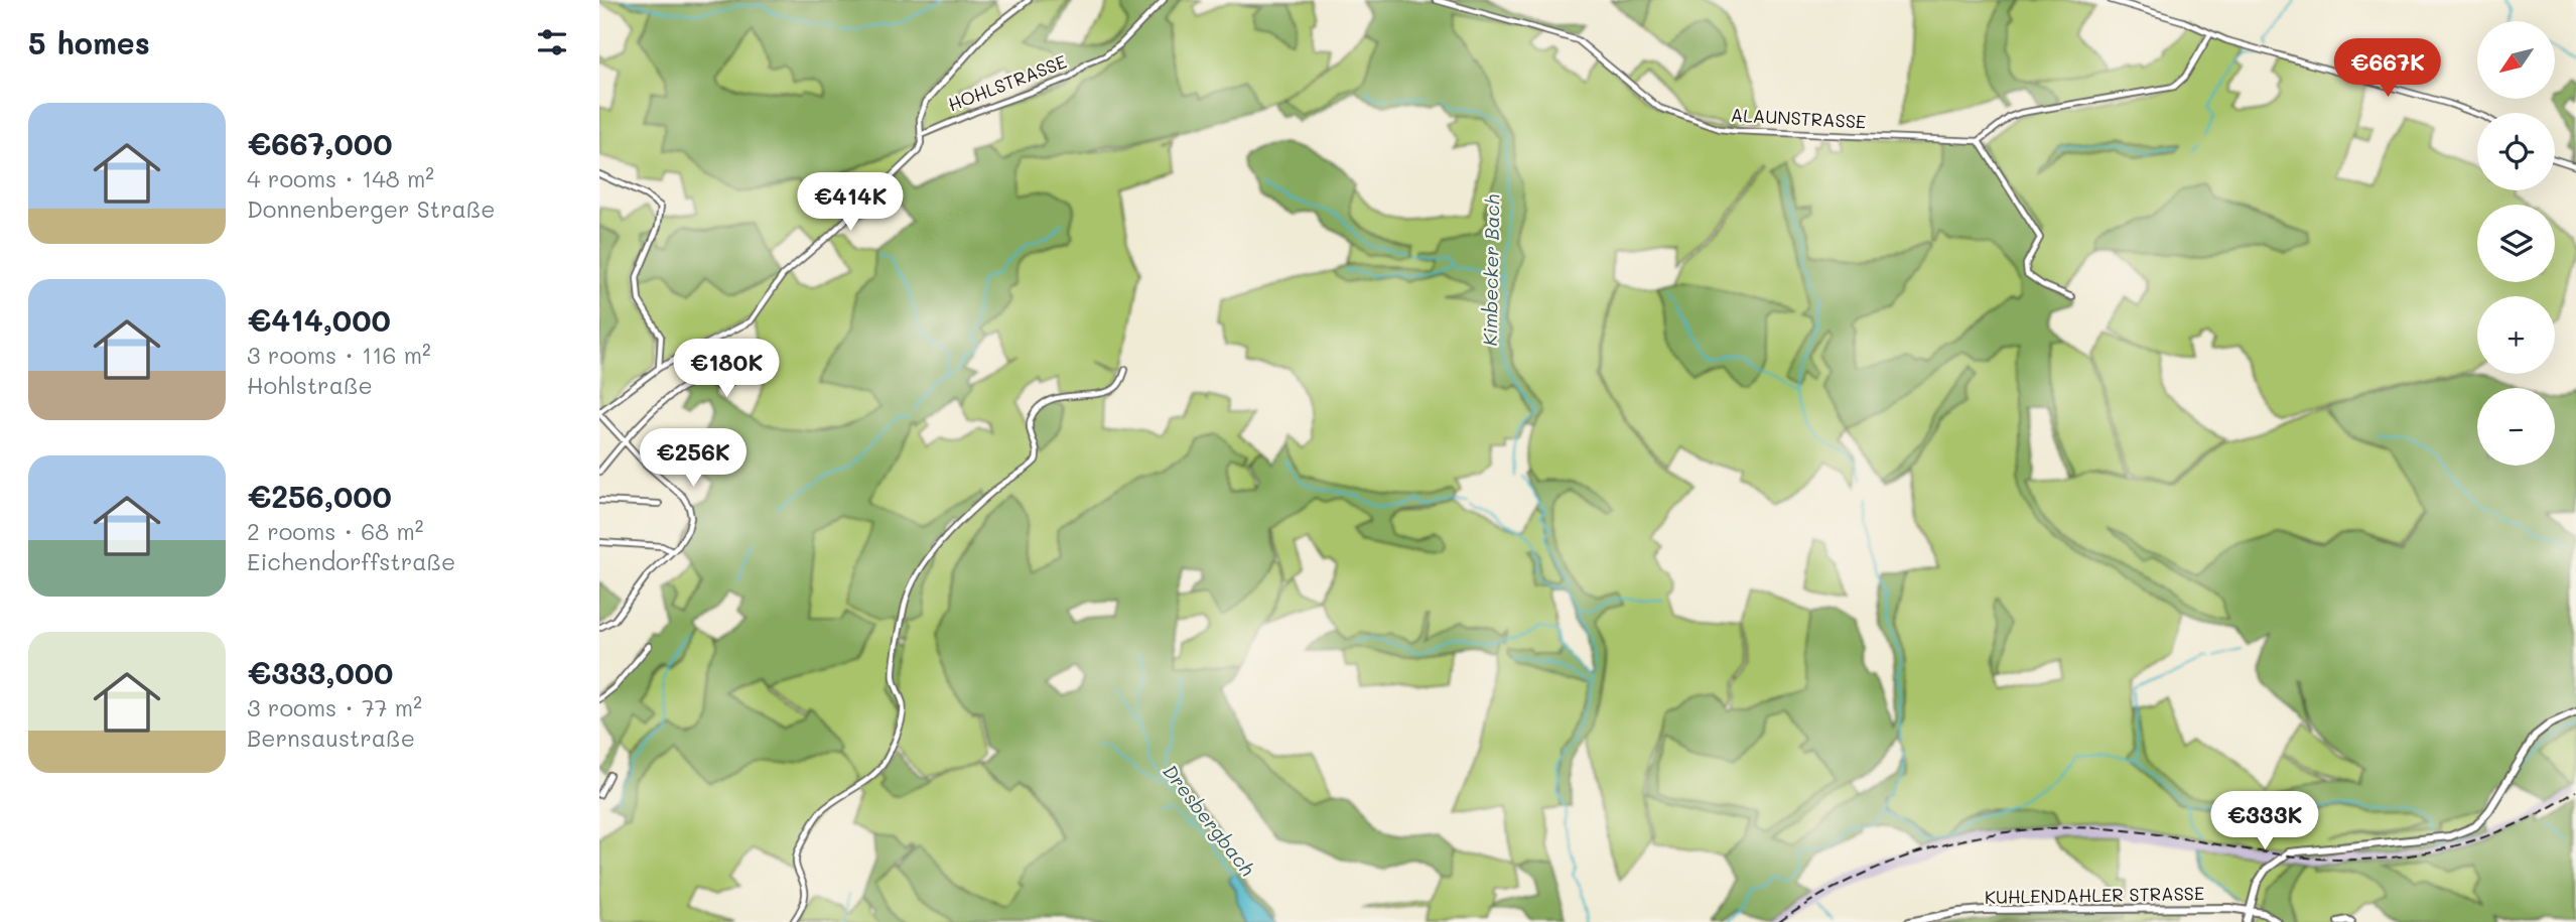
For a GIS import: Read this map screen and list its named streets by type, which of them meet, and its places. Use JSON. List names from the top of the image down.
{
  "streets": {
    "main road": ["KUHLENDAHLER STRASSE"],
    "street": ["HOHLSTRASSE", "ALAUNSTRASSE"]
  },
  "water": ["Kimbecker Bach", "Dresbergbach"],
  "north": "bottom left",
  "page": {
    "heading": "5 homes",
    "map_buttons": ["+", "−"],
    "price": [
      "€667K",
      "€414K",
      "€180K",
      "€256K",
      "€333K"
    ],
    "list": [
      {
        "name": "€667,000",
        "note": "4 rooms · 148 m² · Donnenberger Straße"
      },
      {
        "name": "€414,000",
        "note": "3 rooms · 116 m² · Hohlstraße"
      },
      {
        "name": "€256,000",
        "note": "2 rooms · 68 m² · Eichendorffstraße"
      },
      {
        "name": "€333,000",
        "note": "3 rooms · 77 m² · Bernsaustraße"
      }
    ]
  }
}
